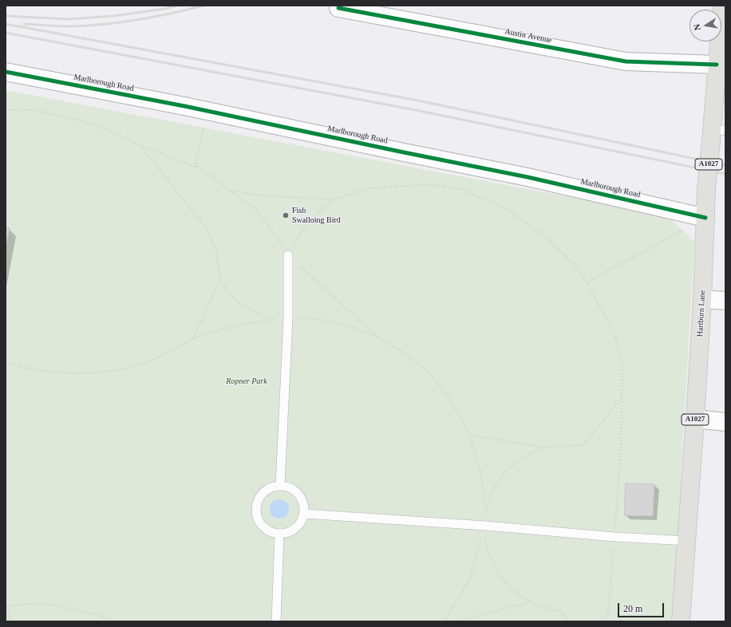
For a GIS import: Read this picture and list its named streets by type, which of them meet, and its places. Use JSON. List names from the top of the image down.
{
  "streets": {
    "main road": ["A1027", "Hartburn Lane"],
    "street": ["Austin Avenue", "Marlborough Road"]
  },
  "crossings": [
    ["Austin Avenue", "Hartburn Lane"],
    ["Marlborough Road", "Hartburn Lane"]
  ],
  "parks": ["Ropner Park"],
  "places": ["Fish Swalloing Bird"],
  "scale_bar": "20 m",
  "north": "left"
}
